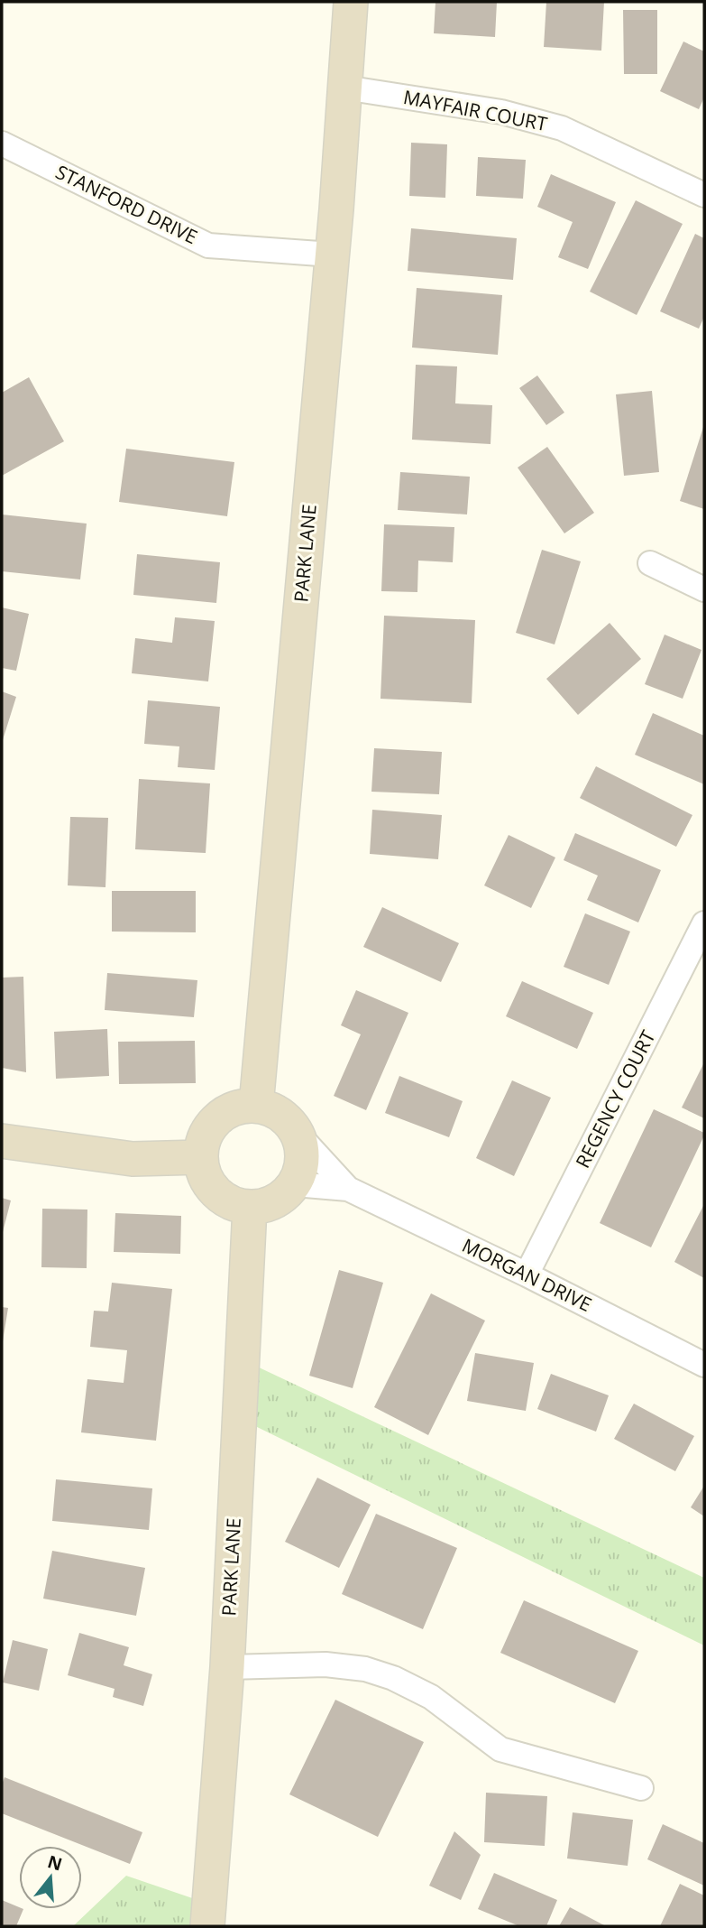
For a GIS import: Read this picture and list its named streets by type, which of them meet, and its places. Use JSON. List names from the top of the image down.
{
  "streets": {
    "street": [
      "MAYFAIR COURT",
      "STANFORD DRIVE",
      "PARK LANE",
      "REGENCY COURT",
      "MORGAN DRIVE"
    ]
  },
  "crossings": [
    ["MAYFAIR COURT", "PARK LANE"],
    ["STANFORD DRIVE", "PARK LANE"],
    ["PARK LANE", "MORGAN DRIVE"],
    ["REGENCY COURT", "MORGAN DRIVE"]
  ],
  "north": "top"
}
